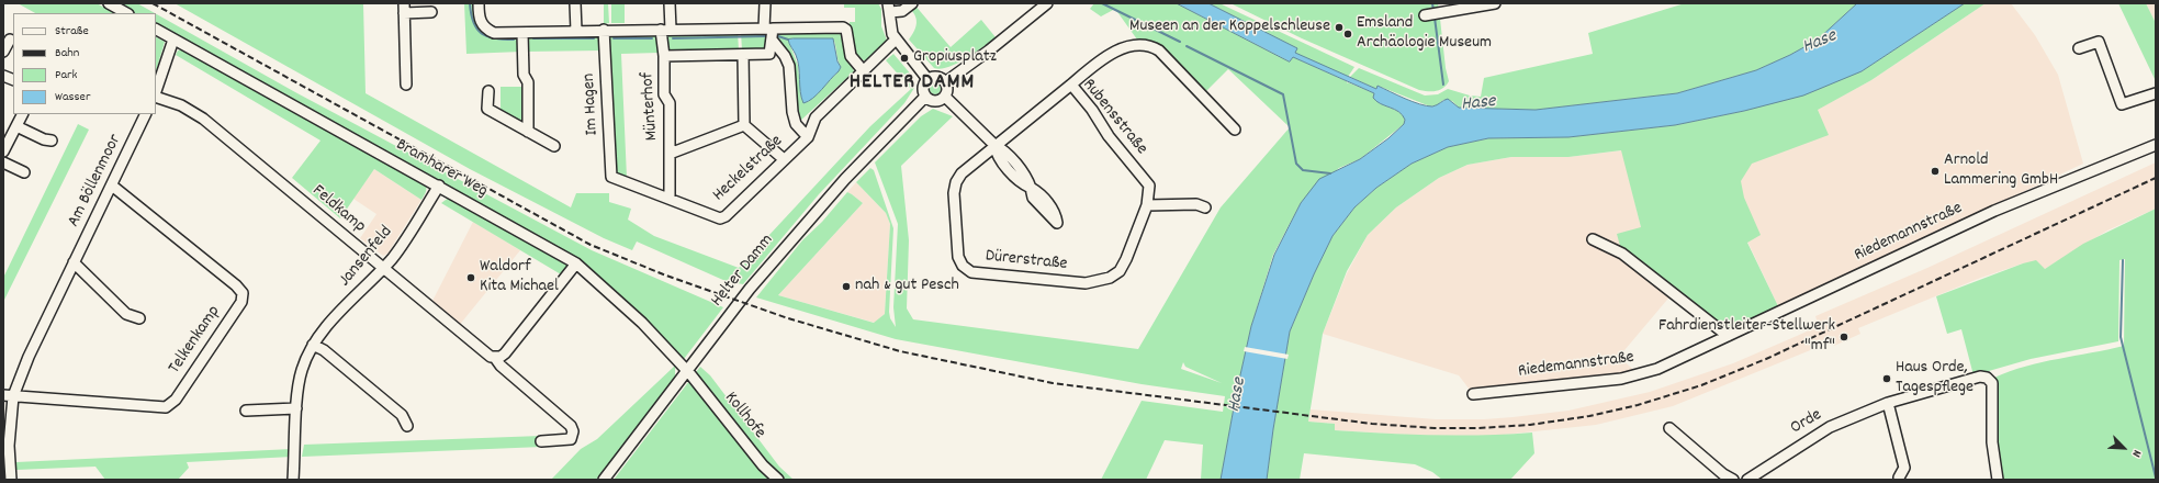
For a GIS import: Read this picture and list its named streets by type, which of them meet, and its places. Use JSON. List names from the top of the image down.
{
  "streets": {
    "street": [
      "Im Hagen",
      "Münterhof",
      "Rubensstraße",
      "Bramharer Weg",
      "Heckelstraße",
      "Am Böllenmoor",
      "Feldkamp",
      "Riedemannstraße",
      "Jansenfeld",
      "Dürerstraße",
      "Helter Damm",
      "Telkenkamp",
      "Kollhofe",
      "Orde"
    ]
  },
  "crossings": [
    ["Im Hagen", "Heckelstraße"],
    ["Münterhof", "Heckelstraße"],
    ["Rubensstraße", "Dürerstraße"],
    ["Bramharer Weg", "Jansenfeld"],
    ["Bramharer Weg", "Helter Damm"],
    ["Bramharer Weg", "Kollhofe"],
    ["Am Böllenmoor", "Telkenkamp"],
    ["Feldkamp", "Jansenfeld"],
    ["Helter Damm", "Kollhofe"]
  ],
  "districts": ["HELTER DAMM"],
  "water": ["Hase"],
  "places": [
    "Museen an der Koppelschleuse",
    "Emsland Archäologie Museum",
    "Gropiusplatz",
    "Arnold Lammering GmbH",
    "Waldorf Kita Michael",
    "nah & gut Pesch",
    "Fahrdienstleiter-Stellwerk \"mf\"",
    "Haus Orde, Tagespflege"
  ],
  "legend": [
    "Straße",
    "Bahn",
    "Park",
    "Wasser"
  ],
  "north": "bottom right"
}
